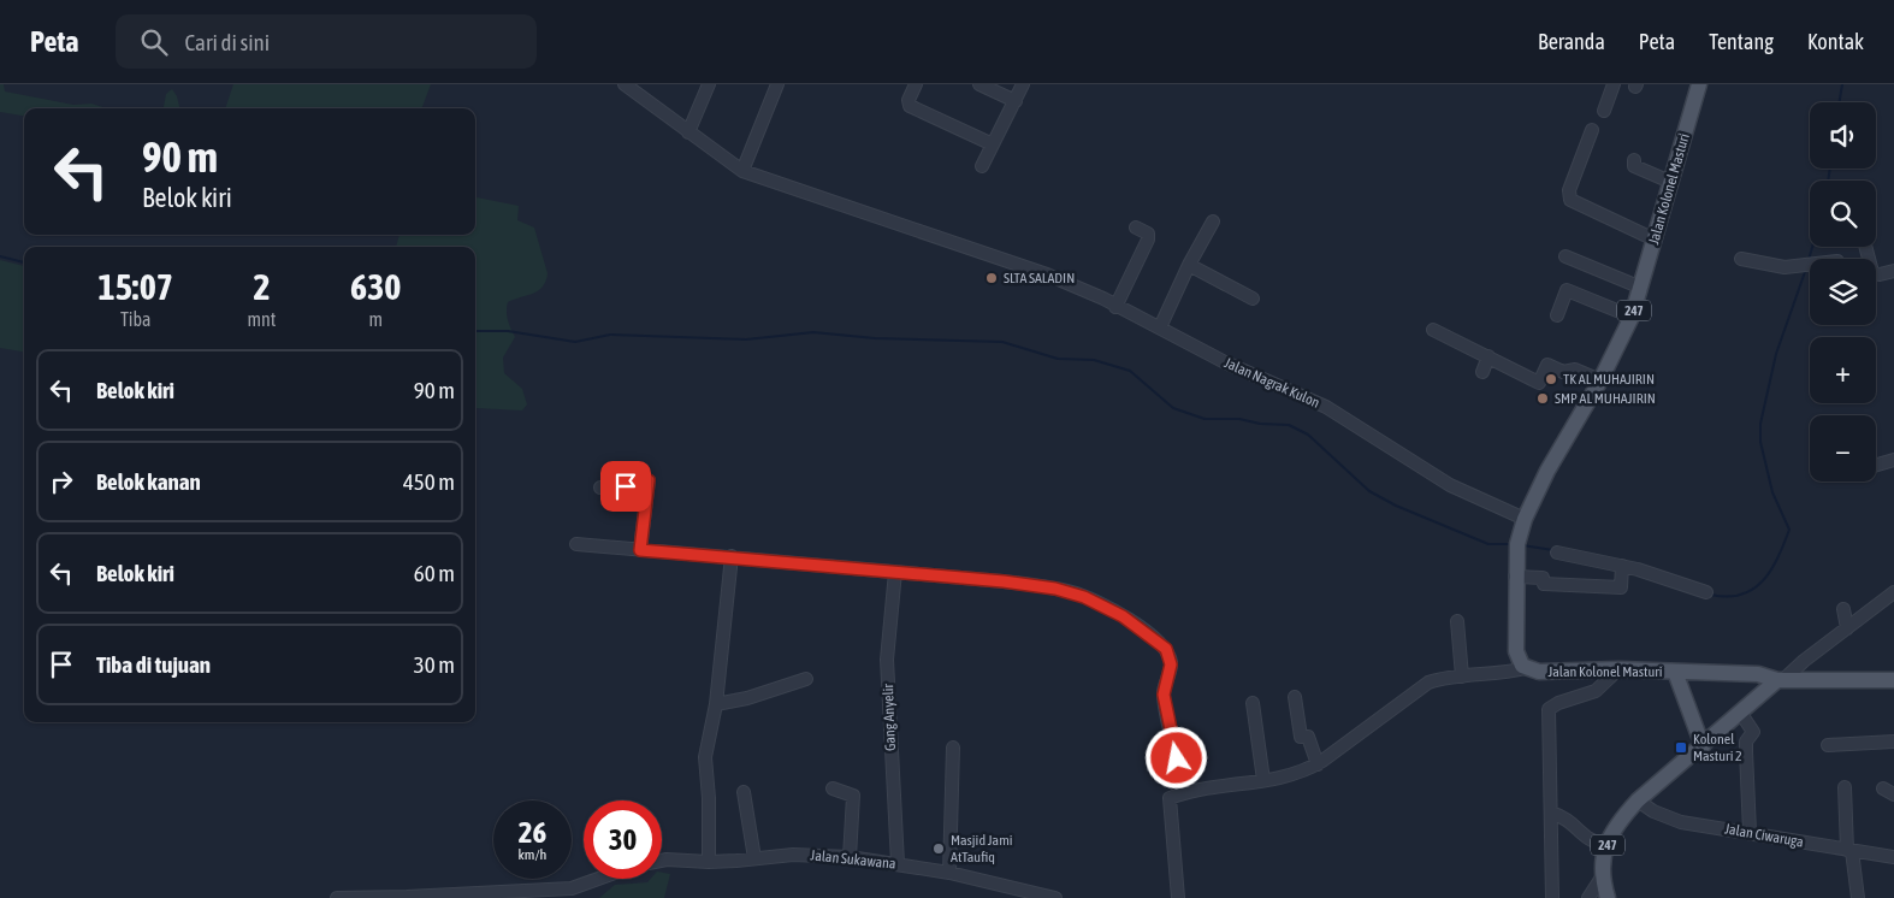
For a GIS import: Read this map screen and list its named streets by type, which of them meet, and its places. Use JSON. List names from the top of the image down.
{
  "streets": {
    "main road": ["Jalan Kolonel Masturi", "247"],
    "street": [
      "Jalan Nagrak Kulon",
      "Gang Anyelir",
      "Jalan Ciwaruga",
      "Jalan Sukawana"
    ]
  },
  "crossings": [
    ["Jalan Kolonel Masturi", "247"],
    ["Jalan Kolonel Masturi", "Jalan Nagrak Kulon"],
    ["247", "Jalan Ciwaruga"],
    ["Gang Anyelir", "Jalan Sukawana"]
  ],
  "places": {
    "other": [
      "SLTA SALADIN",
      "TK AL MUHAJIRIN",
      "SMP AL MUHAJIRIN",
      "Masjid Jami AtTaufiq"
    ],
    "transit": ["Kolonel Masturi 2"]
  },
  "page": {
    "header": "Peta",
    "search": "Cari di sini",
    "nav": [
      "Beranda",
      "Peta",
      "Tentang",
      "Kontak"
    ],
    "map_buttons": ["+", "−"],
    "turn": ["90 m", "Belok kiri"],
    "eta": [
      "15:07",
      "Tiba",
      "2",
      "mnt",
      "630",
      "m"
    ],
    "list": [
      {
        "name": "Belok kiri",
        "value": "90 m"
      },
      {
        "name": "Belok kanan",
        "value": "450 m"
      },
      {
        "name": "Belok kiri",
        "value": "60 m"
      },
      {
        "name": "Tiba di tujuan",
        "value": "30 m"
      }
    ],
    "speed": "26 km/h",
    "limit": "30"
  }
}
